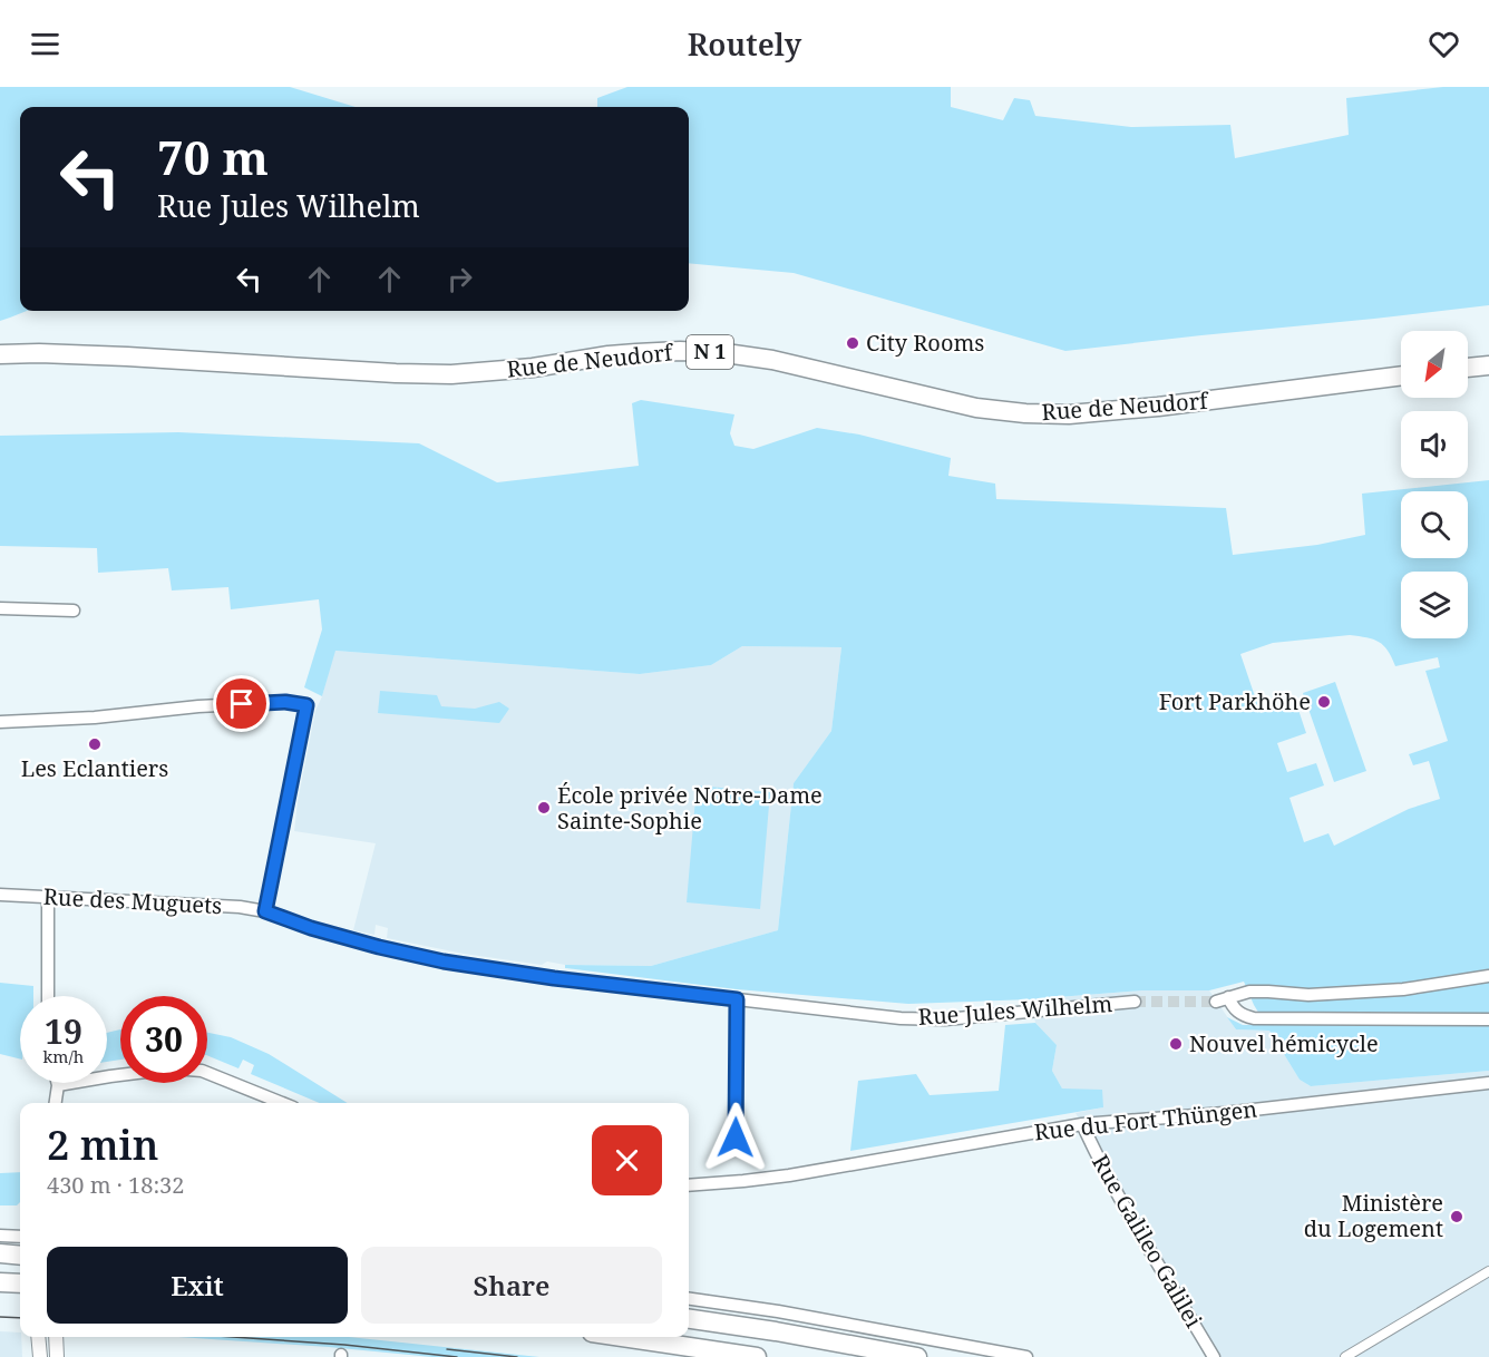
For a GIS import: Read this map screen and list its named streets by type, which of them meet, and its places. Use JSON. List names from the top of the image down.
{
  "streets": {
    "main road": ["N 1", "Rue de Neudorf"],
    "street": [
      "Rue des Muguets",
      "Rue Jules Wilhelm",
      "Rue du Fort Thüngen",
      "Rue Galileo Galilei"
    ]
  },
  "crossings": [
    ["Rue des Muguets", "Rue Jules Wilhelm"],
    ["Rue du Fort Thüngen", "Rue Galileo Galilei"]
  ],
  "places": [
    "City Rooms",
    "Fort Parkhöhe",
    "Les Eclantiers",
    "École privée Notre-Dame Sainte-Sophie",
    "Nouvel hémicycle",
    "Ministère du Logement"
  ],
  "north": "bottom left",
  "page": {
    "header": "Routely",
    "turn": ["70 m", "Rue Jules Wilhelm"],
    "speed": "19 km/h",
    "limit": "30",
    "heading": ["2 min", "430 m · 18:32"],
    "buttons": ["Exit", "Share"]
  }
}
